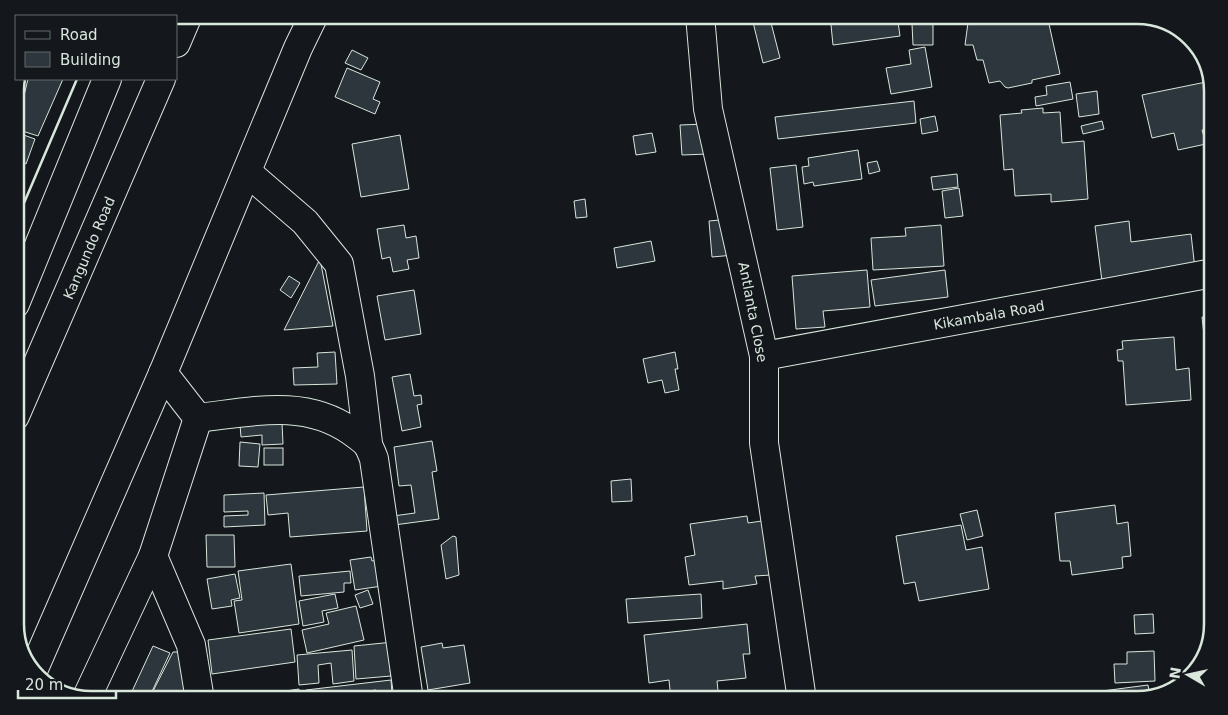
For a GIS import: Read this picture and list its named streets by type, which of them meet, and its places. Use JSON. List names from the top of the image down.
{
  "streets": {
    "main road": ["Kangundo Road", "Antlanta Close", "Kikambala Road"]
  },
  "crossings": [
    ["Antlanta Close", "Kikambala Road"]
  ],
  "legend": ["Road", "Building"],
  "scale_bar": "20 m",
  "north": "left"
}
